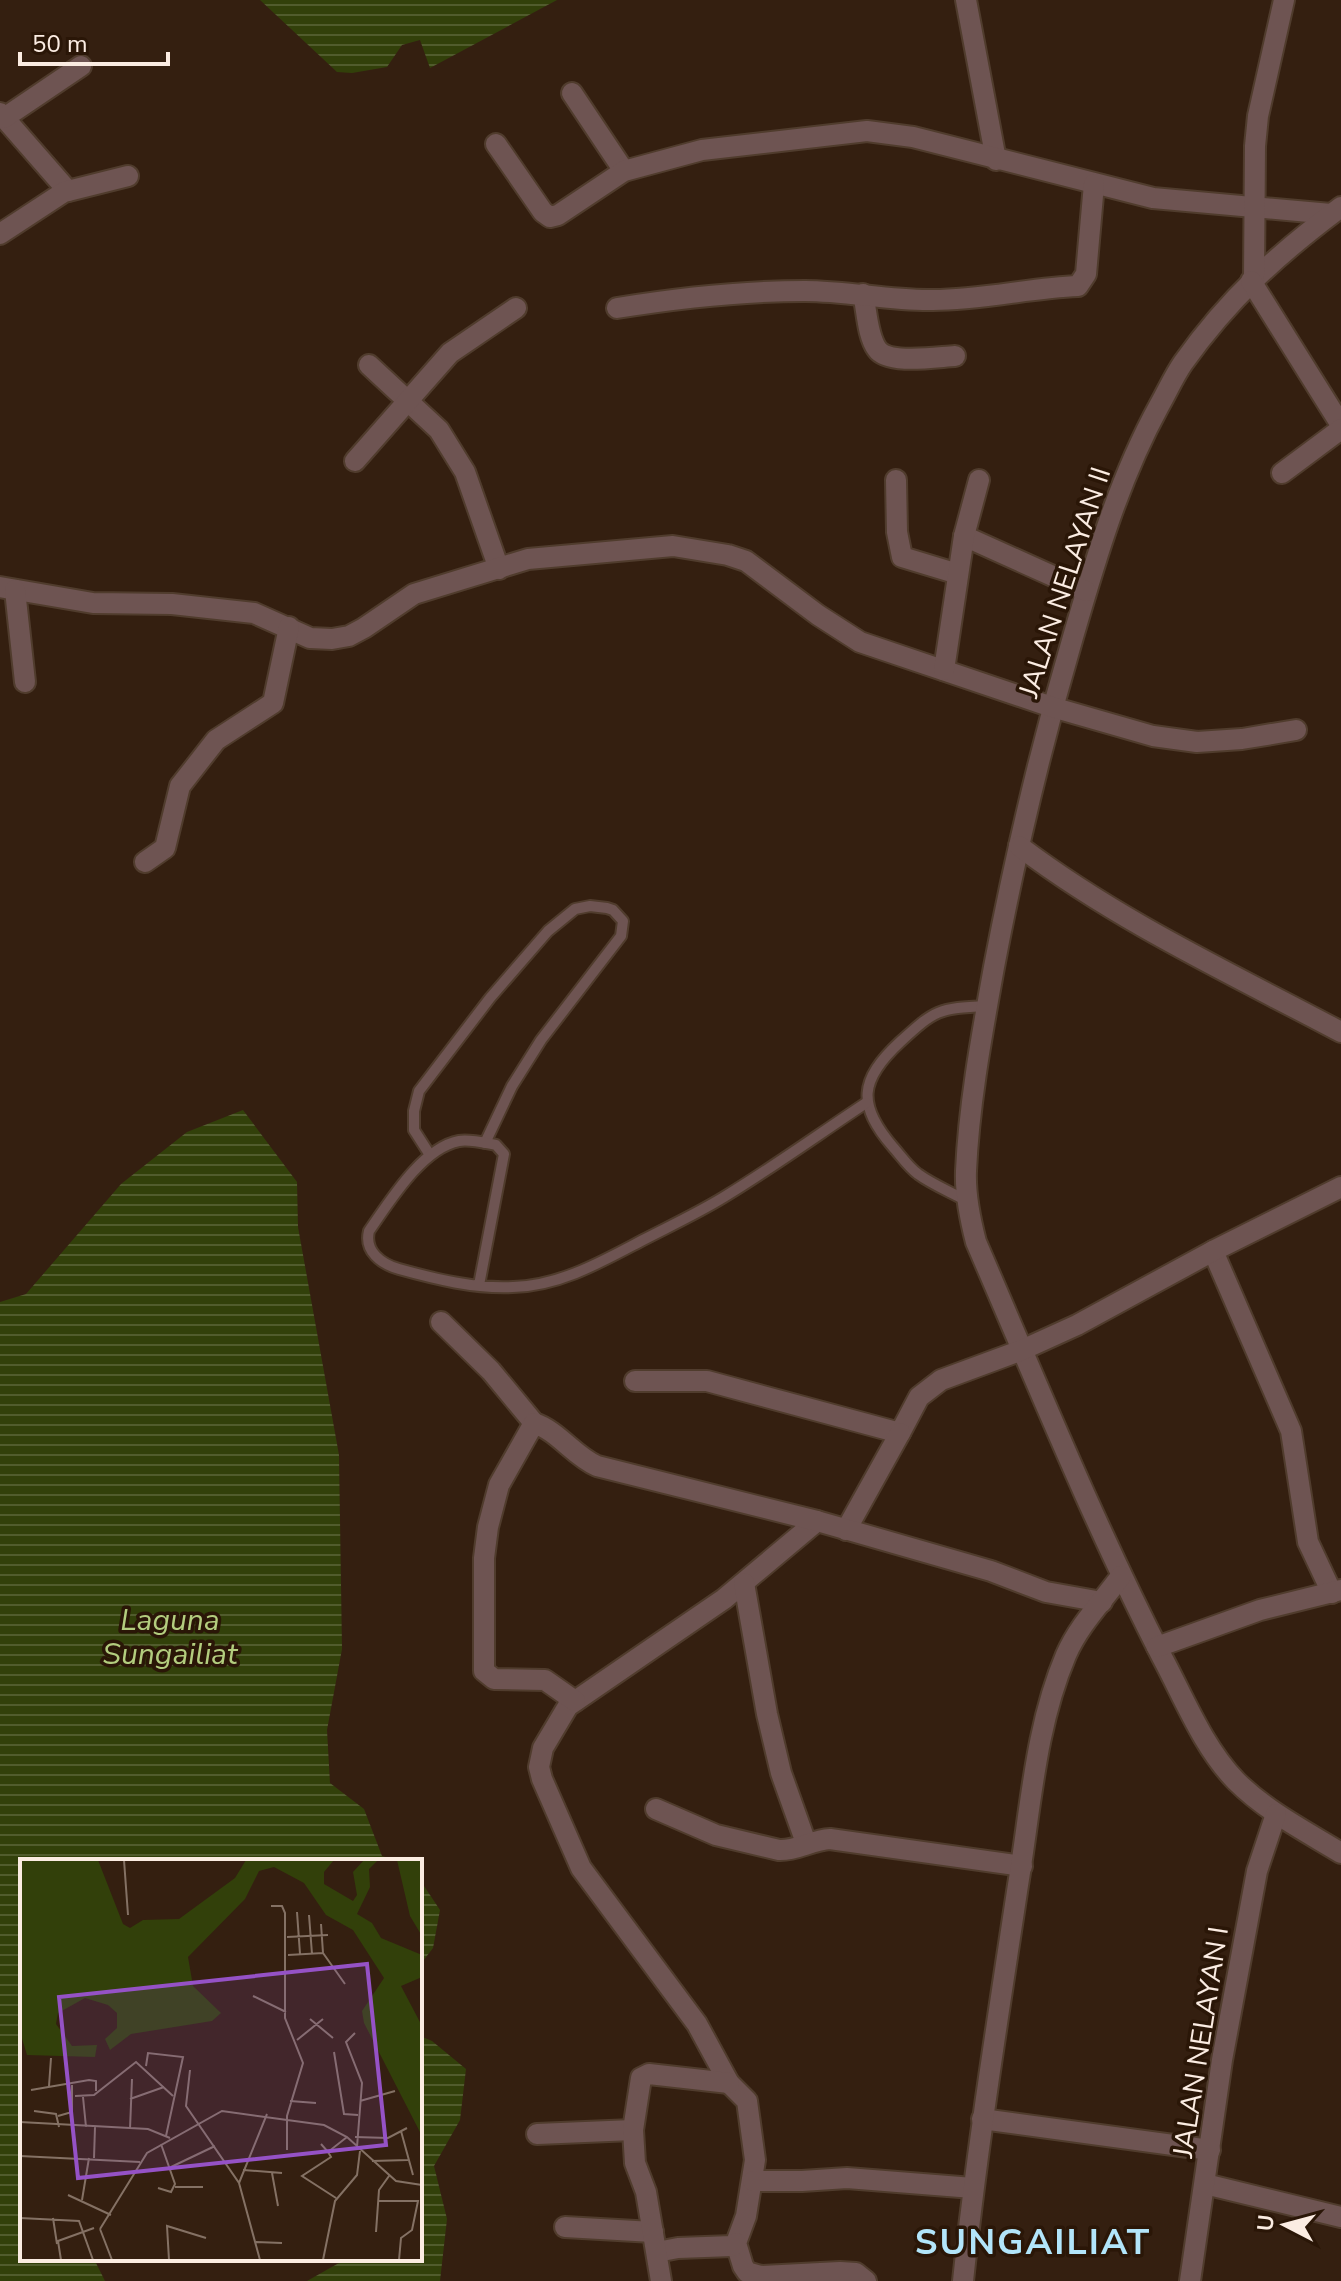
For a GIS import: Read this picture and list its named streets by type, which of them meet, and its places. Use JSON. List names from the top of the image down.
{
  "streets": {
    "street": ["JALAN NELAYAN II", "JALAN NELAYAN I"]
  },
  "crossings": [
    ["JALAN NELAYAN II", "JALAN NELAYAN I"]
  ],
  "districts": ["SUNGAILIAT"],
  "water": ["Laguna Sungailiat"],
  "scale_bar": "50 m",
  "north": "left"
}
